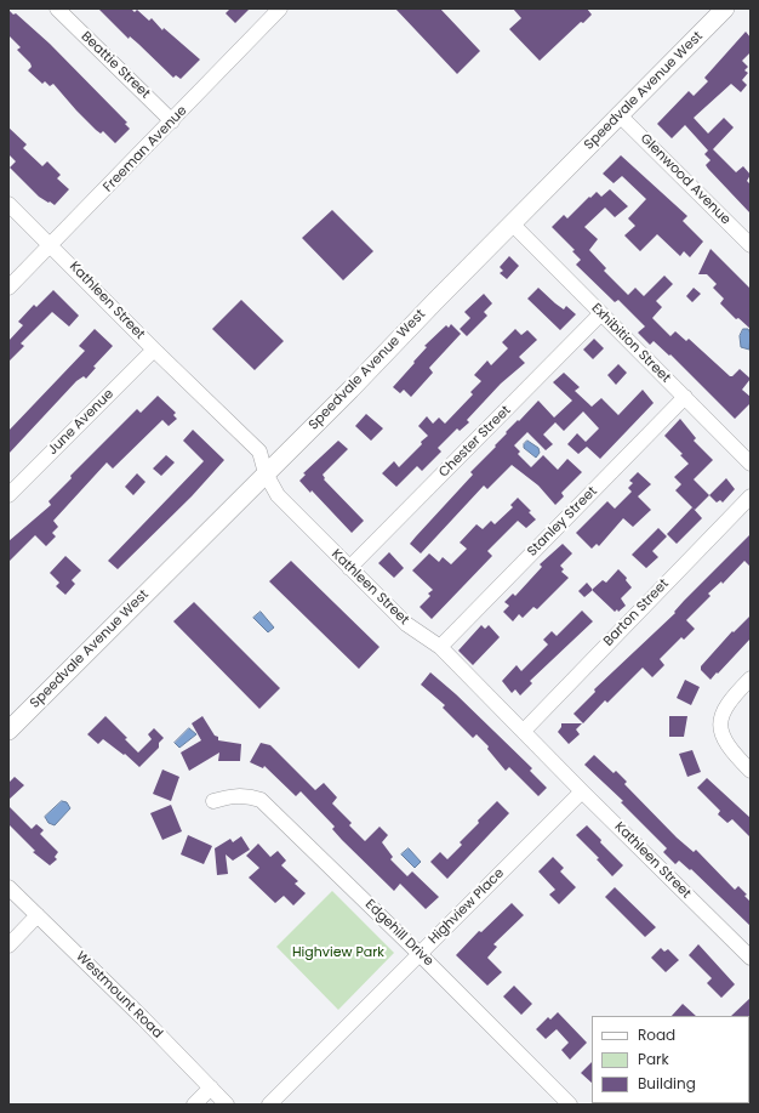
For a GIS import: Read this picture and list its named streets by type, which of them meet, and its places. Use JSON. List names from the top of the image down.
{
  "streets": {
    "main road": ["Speedvale Avenue West"],
    "street": [
      "Beattie Street",
      "Freeman Avenue",
      "Glenwood Avenue",
      "Kathleen Street",
      "Exhibition Street",
      "June Avenue",
      "Chester Street",
      "Stanley Street",
      "Barton Street",
      "Highview Place",
      "Edgehill Drive",
      "Westmount Road"
    ]
  },
  "crossings": [
    ["Beattie Street", "Freeman Avenue"],
    ["Speedvale Avenue West", "Glenwood Avenue"],
    ["Speedvale Avenue West", "Kathleen Street"],
    ["Speedvale Avenue West", "Exhibition Street"],
    ["Freeman Avenue", "Kathleen Street"],
    ["Kathleen Street", "June Avenue"],
    ["Kathleen Street", "Chester Street"],
    ["Kathleen Street", "Stanley Street"],
    ["Kathleen Street", "Barton Street"],
    ["Kathleen Street", "Highview Place"],
    ["Exhibition Street", "Chester Street"],
    ["Exhibition Street", "Stanley Street"],
    ["Highview Place", "Edgehill Drive"]
  ],
  "parks": ["Highview Park"],
  "legend": ["Road", "Park", "Building"]
}
